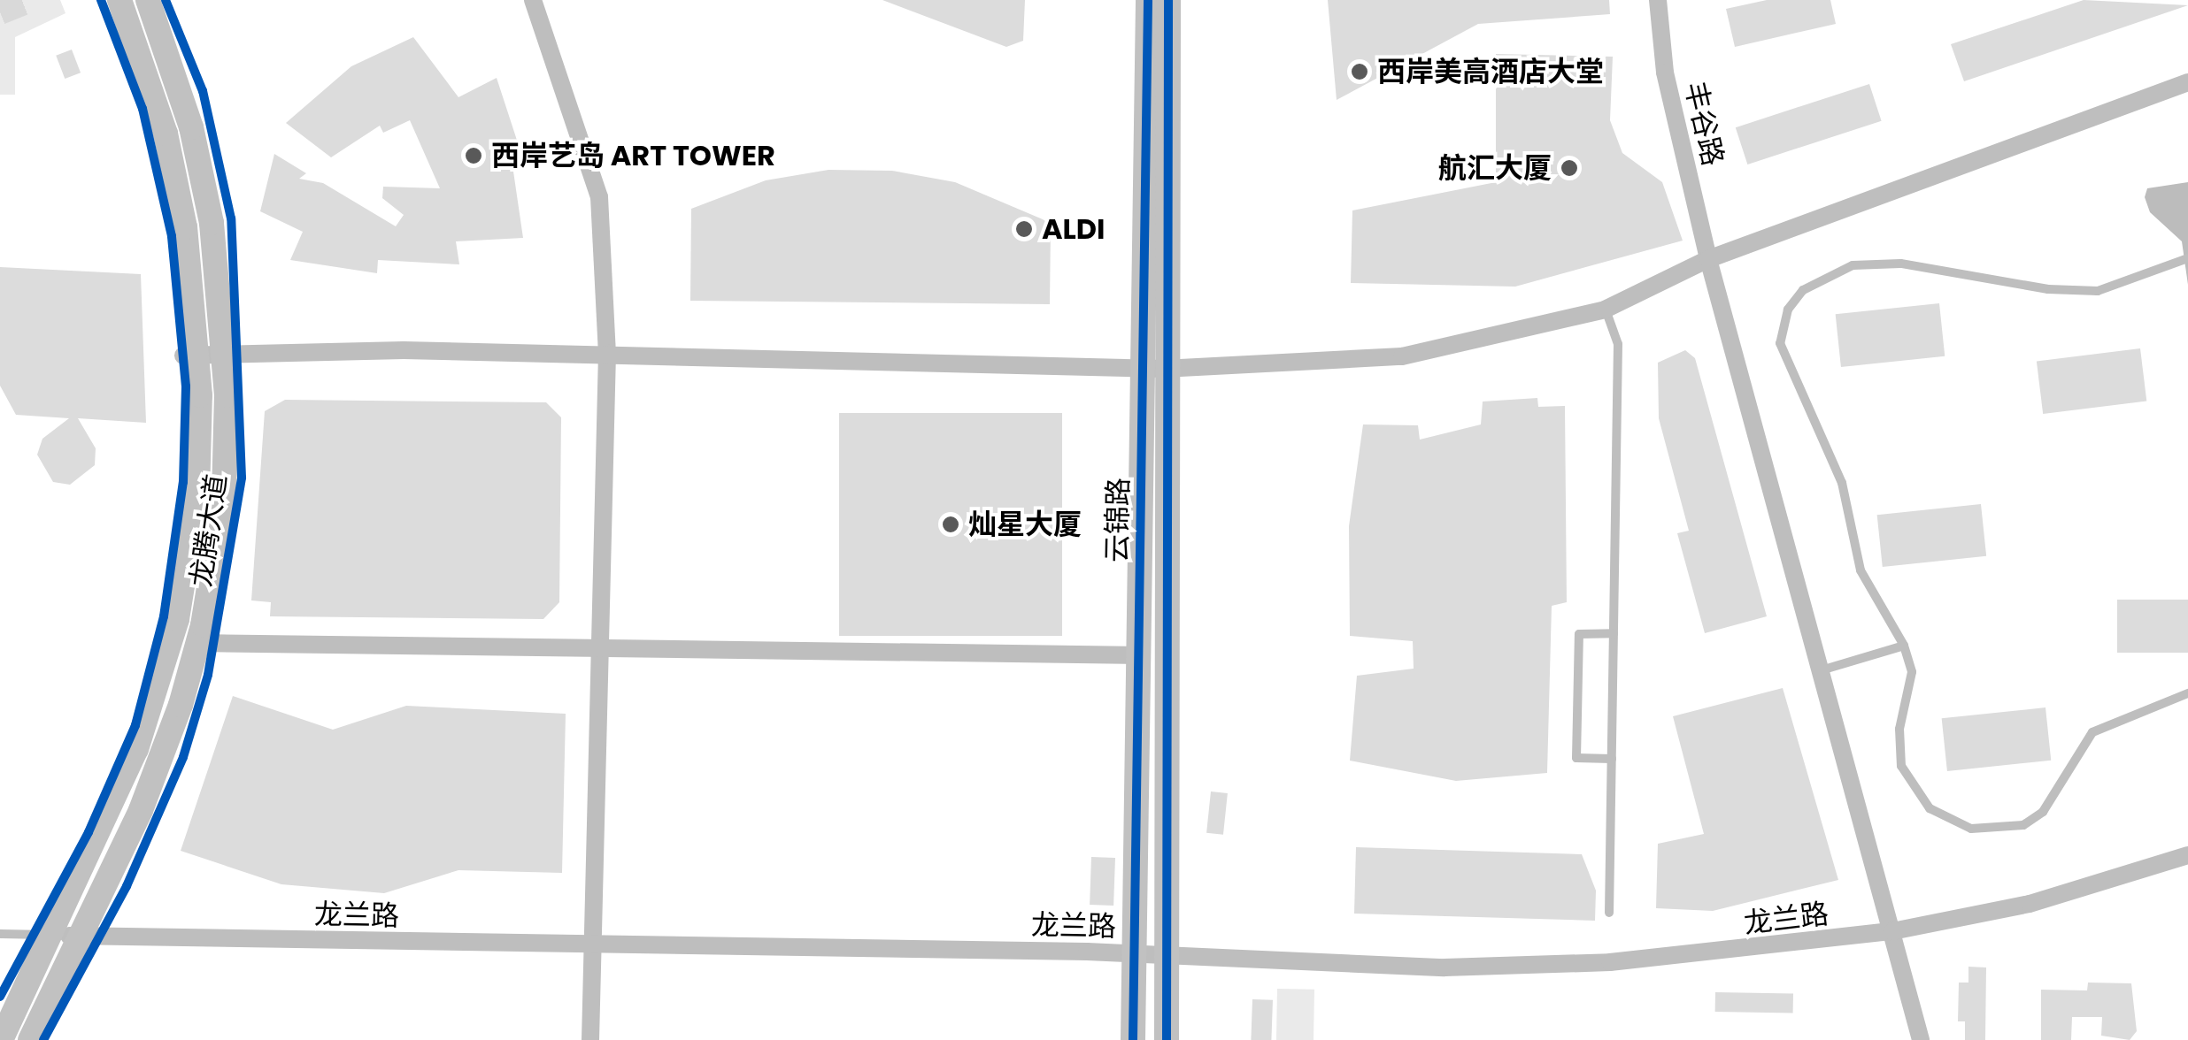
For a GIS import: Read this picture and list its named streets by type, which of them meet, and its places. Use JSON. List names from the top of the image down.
{
  "streets": {
    "main road": ["云锦路", "龙腾大道"],
    "street": ["丰谷路", "龙兰路"]
  },
  "crossings": [
    ["丰谷路", "龙兰路"],
    ["云锦路", "龙兰路"],
    ["龙腾大道", "龙兰路"]
  ],
  "places": [
    "西岸美高酒店大堂",
    "西岸艺岛 ART TOWER",
    "航汇大厦",
    "ALDI",
    "灿星大厦"
  ]
}
